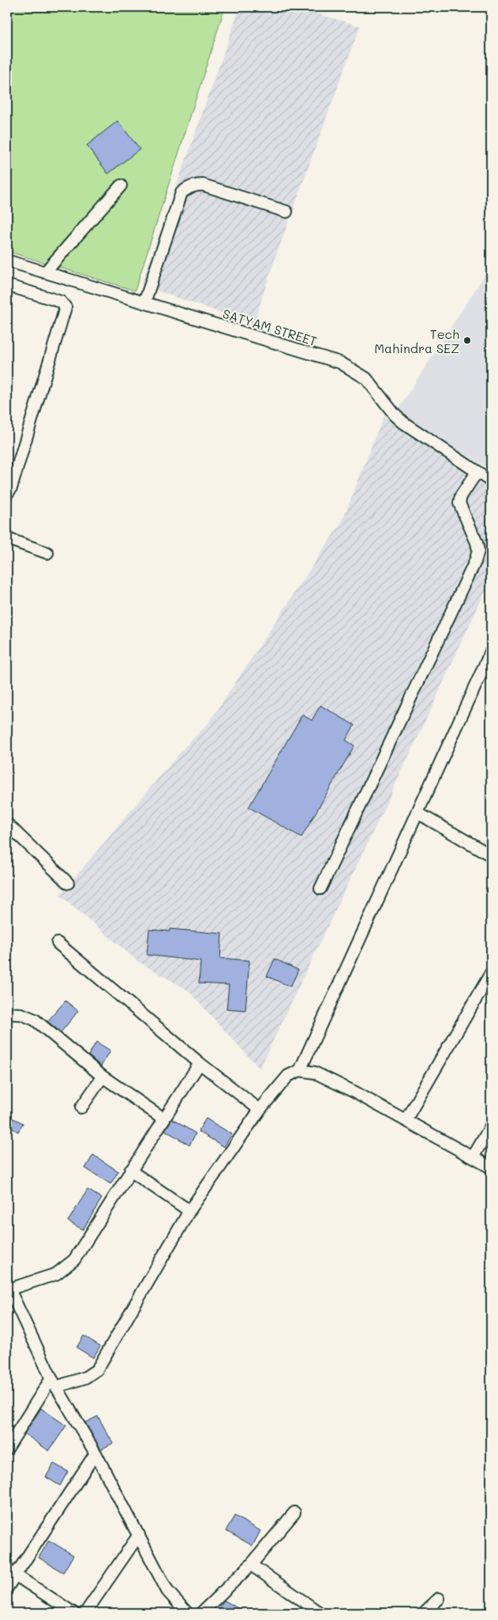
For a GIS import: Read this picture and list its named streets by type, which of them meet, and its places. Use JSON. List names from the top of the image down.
{
  "streets": {
    "street": ["SATYAM STREET"]
  },
  "places": ["Tech Mahindra SEZ"]
}
